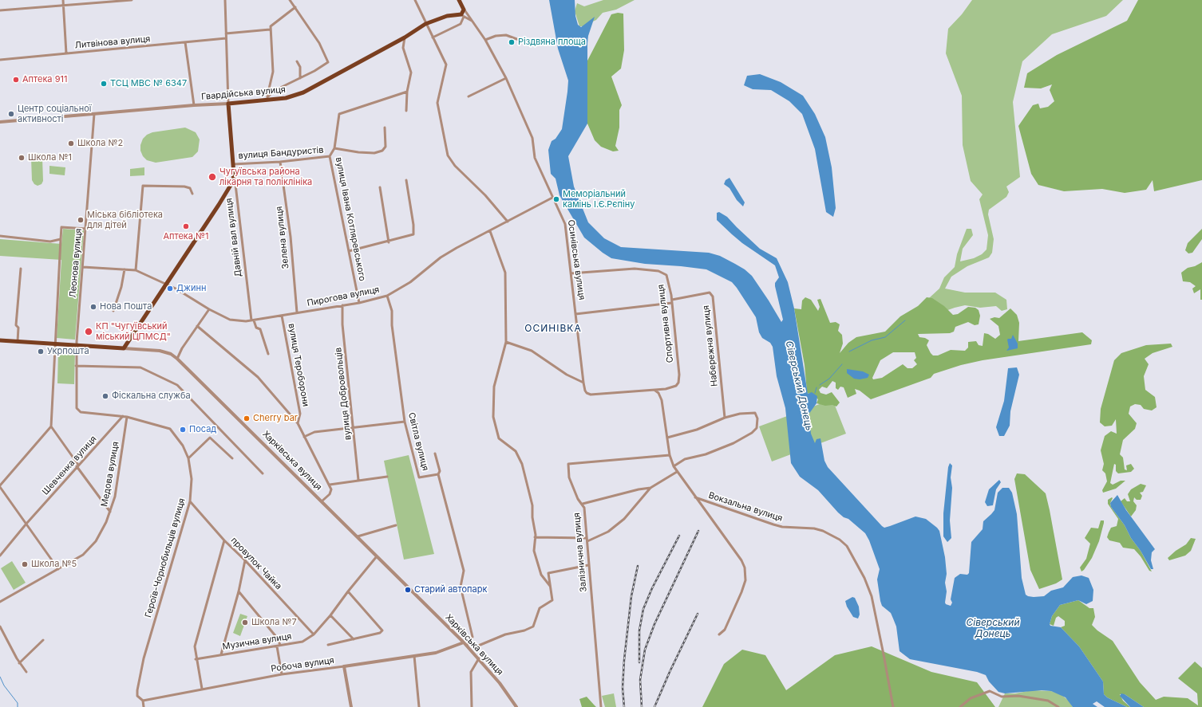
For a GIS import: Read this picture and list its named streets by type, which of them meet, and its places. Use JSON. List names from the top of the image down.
{
  "streets": {
    "main road": [
      "Гвардійська вулиця",
      "Давній вал вулиця",
      "Осинівська вулиця",
      "Харківська вулиця"
    ],
    "street": [
      "Литвінова вулиця",
      "вулиця Бандуристів",
      "вулиця Івана Котляревського",
      "Зелена вулиця",
      "Леонова вулиця",
      "Пирогова вулиця",
      "Спортивна вулиця",
      "Набережна вулиця",
      "вулиця Тероборони",
      "вулиця Добровольців",
      "Світла вулиця",
      "Шевченка вулиця",
      "Медова вулиця",
      "Вокзальна вулиця",
      "Залізнична вулиця",
      "Героїв-Чорнобильців вулиця",
      "провулок Чайка",
      "Музична вулиця",
      "Робоча вулиця"
    ]
  },
  "crossings": [
    ["Литвінова вулиця", "Давній вал вулиця"],
    ["Гвардійська вулиця", "Давній вал вулиця"],
    ["Гвардійська вулиця", "Леонова вулиця"],
    ["вулиця Бандуристів", "вулиця Івана Котляревського"],
    ["вулиця Бандуристів", "Давній вал вулиця"],
    ["вулиця Бандуристів", "Зелена вулиця"],
    ["вулиця Івана Котляревського", "Пирогова вулиця"],
    ["Давній вал вулиця", "Пирогова вулиця"],
    ["Зелена вулиця", "Пирогова вулиця"],
    ["Осинівська вулиця", "Пирогова вулиця"],
    ["Осинівська вулиця", "Спортивна вулиця"],
    ["Осинівська вулиця", "Набережна вулиця"],
    ["Леонова вулиця", "Пирогова вулиця"],
    ["Леонова вулиця", "Харківська вулиця"],
    ["Леонова вулиця", "Героїв-Чорнобильців вулиця"],
    ["Пирогова вулиця", "вулиця Тероборони"],
    ["Пирогова вулиця", "вулиця Добровольців"],
    ["Пирогова вулиця", "Світла вулиця"],
    ["Спортивна вулиця", "Набережна вулиця"],
    ["Харківська вулиця", "Музична вулиця"],
    ["Харківська вулиця", "Робоча вулиця"],
    ["Шевченка вулиця", "Героїв-Чорнобильців вулиця"],
    ["Медова вулиця", "Героїв-Чорнобильців вулиця"],
    ["Вокзальна вулиця", "Залізнична вулиця"],
    ["Героїв-Чорнобильців вулиця", "провулок Чайка"],
    ["Героїв-Чорнобильців вулиця", "Робоча вулиця"],
    ["провулок Чайка", "Музична вулиця"]
  ],
  "districts": ["ОСИНІВКА"],
  "water": ["Сіверський Донець"],
  "places": [
    "Різдвяна площа",
    "Аптека 911",
    "ТСЦ МВС № 6347",
    "Центр соціальної активності",
    "Школа №2",
    "Школа №1",
    "Чугуївська района лікарня та поліклініка",
    "Меморіальний камінь І.Є.Рєпіну",
    "Міська бібліотека для дітей",
    "Аптека №1",
    "Джинн",
    "Нова Пошта",
    "КП \"Чугуївський міський ЦПМСД\"",
    "Укрпошта",
    "Фіскальна служба",
    "Cherry bar",
    "Посад",
    "Школа №5",
    "Старий автопарк",
    "Школа №7"
  ]
}
